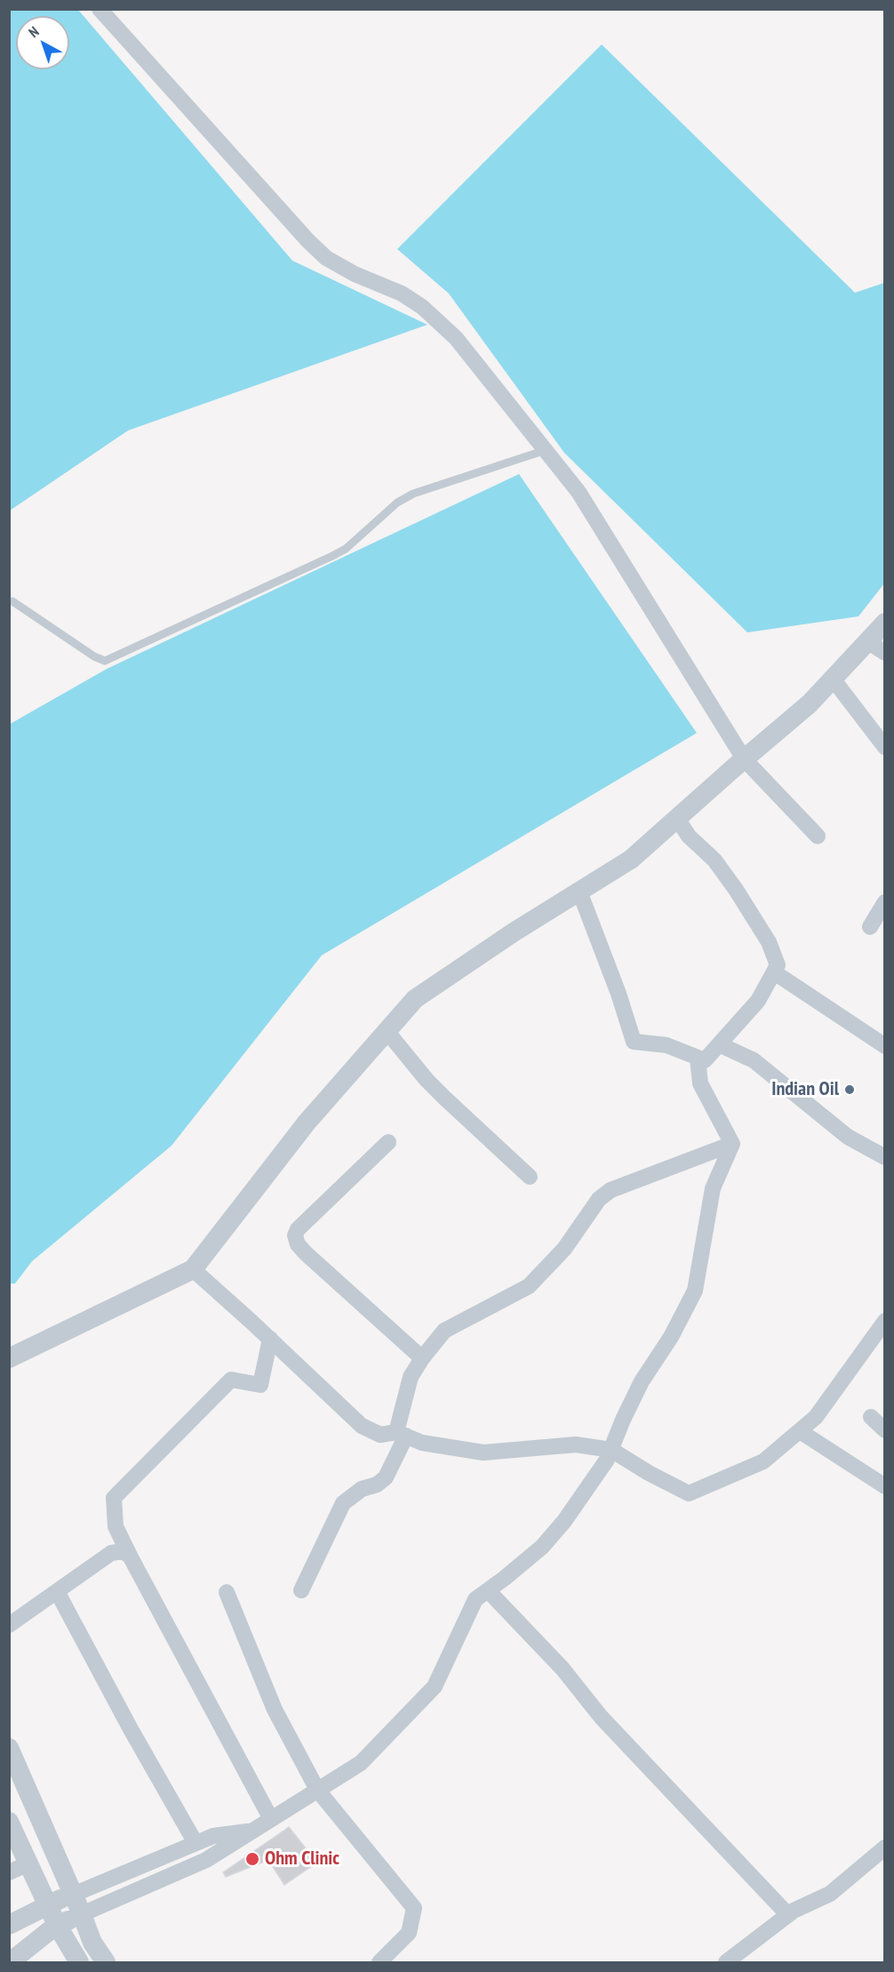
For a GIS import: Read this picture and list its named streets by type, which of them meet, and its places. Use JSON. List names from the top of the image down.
{
  "places": ["Indian Oil", "Ohm Clinic"],
  "north": "top left"
}
